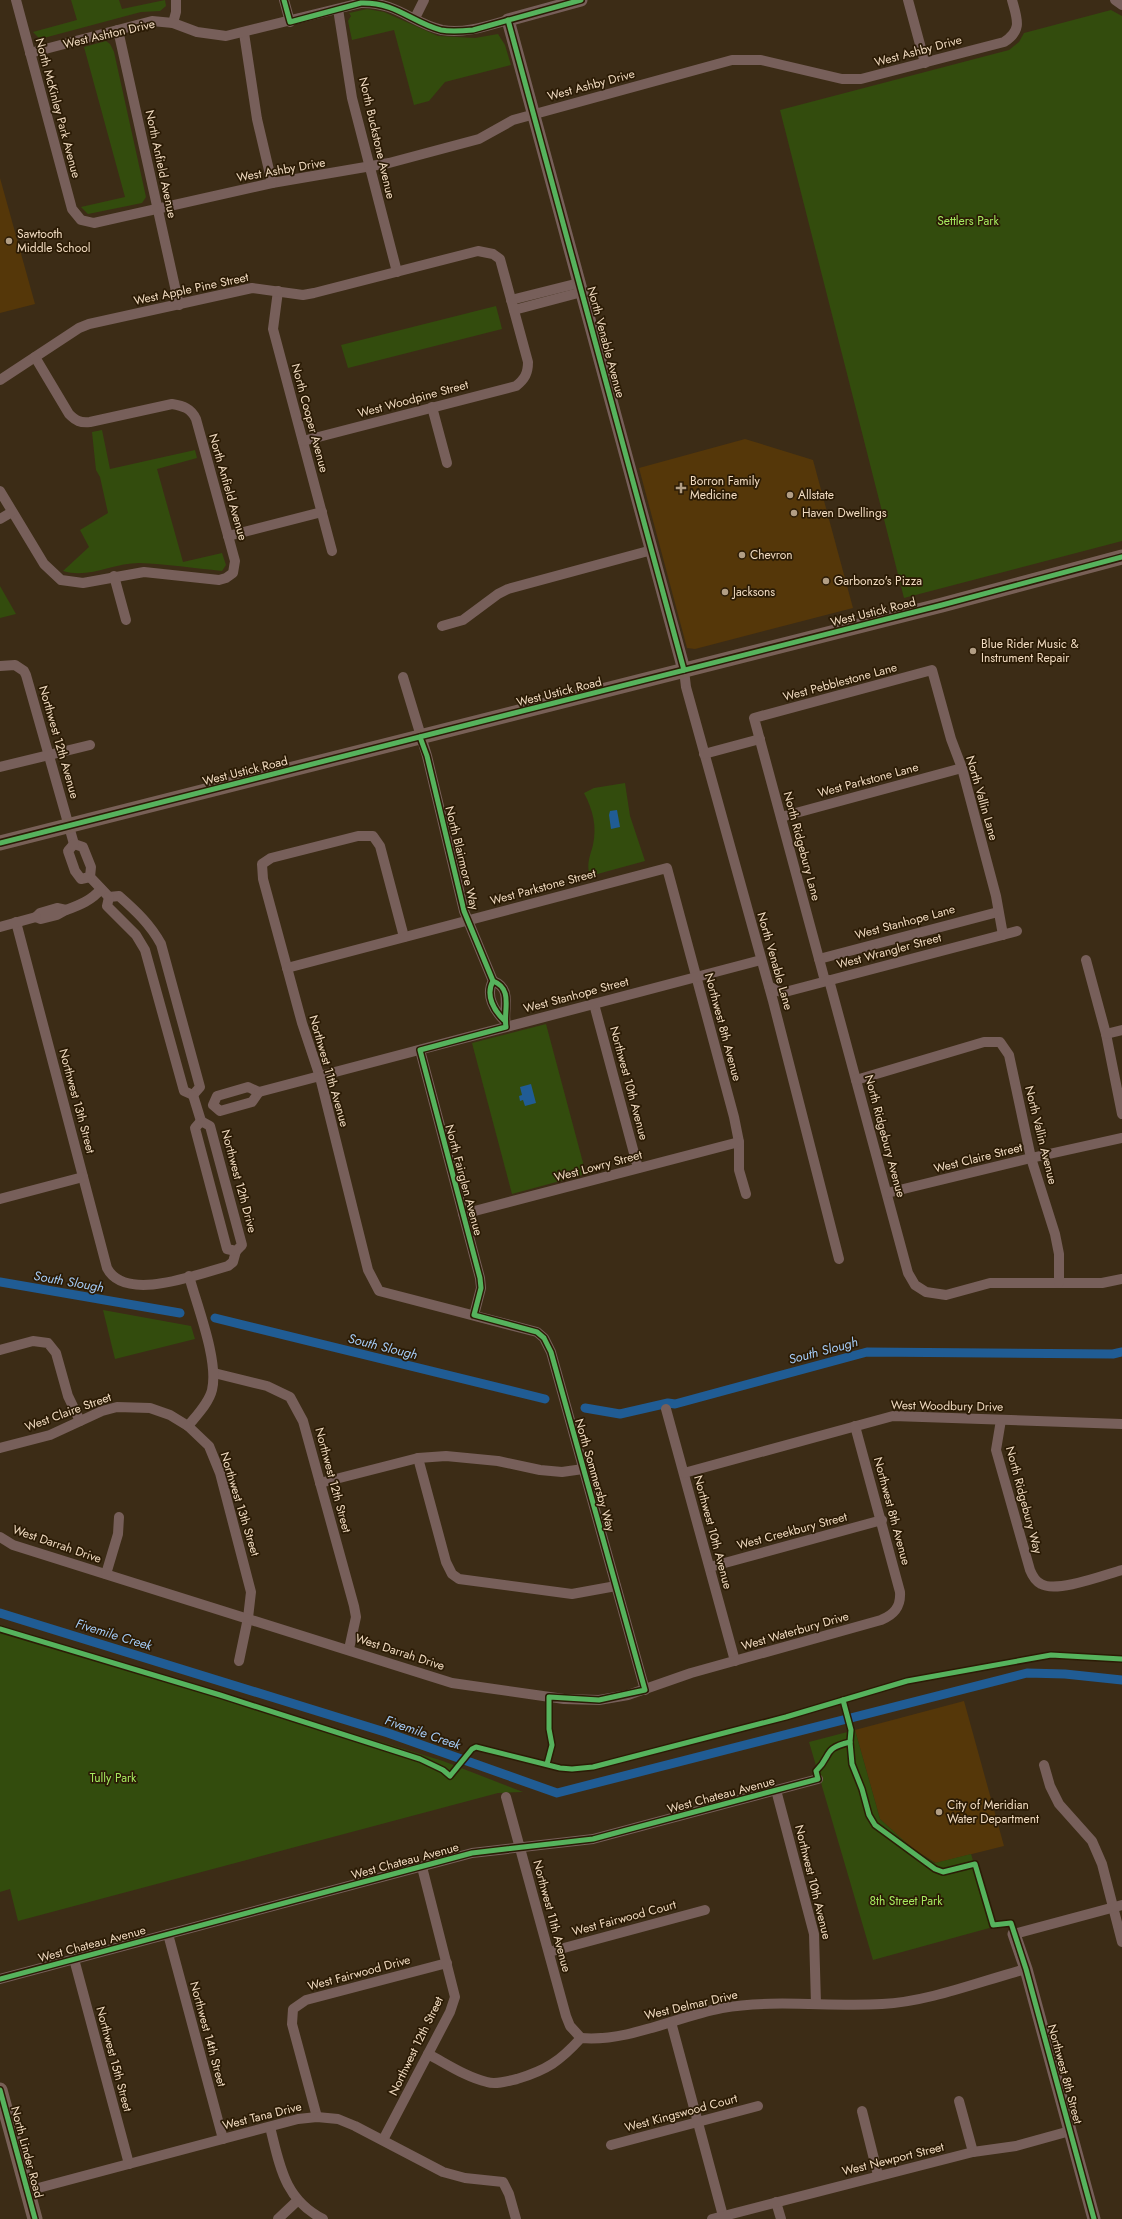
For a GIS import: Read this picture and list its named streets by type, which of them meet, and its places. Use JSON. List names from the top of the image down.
{
  "streets": {
    "main road": ["West Ustick Road", "North Linder Road"],
    "street": [
      "West Ashton Drive",
      "West Ashby Drive",
      "North McKinley Park Avenue",
      "North Buckstone Avenue",
      "North Anfield Avenue",
      "West Apple Pine Street",
      "North Venable Avenue",
      "West Woodpine Street",
      "North Cooper Avenue",
      "West Pebblestone Lane",
      "Northwest 12th Avenue",
      "West Parkstone Lane",
      "North Vallin Lane",
      "North Ridgebury Lane",
      "North Blairmore Way",
      "West Parkstone Street",
      "West Stanhope Lane",
      "West Wrangler Street",
      "North Venable Lane",
      "West Stanhope Street",
      "Northwest 8th Avenue",
      "Northwest 11th Avenue",
      "Northwest 10th Avenue",
      "Northwest 13th Street",
      "North Vallin Avenue",
      "North Ridgebury Avenue",
      "West Claire Street",
      "West Lowry Street",
      "North Fairglen Avenue",
      "Northwest 12th Drive",
      "West Woodbury Drive",
      "North Sommersby Way",
      "Northwest 12th Street",
      "North Ridgebury Way",
      "West Creekbury Street",
      "West Darrah Drive",
      "West Waterbury Drive",
      "West Chateau Avenue",
      "West Fairwood Court",
      "West Fairwood Drive",
      "West Delmar Drive",
      "Northwest 14th Street",
      "Northwest 15th Street",
      "Northwest 8th Street",
      "West Kingswood Court",
      "West Tana Drive",
      "West Newport Street"
    ]
  },
  "crossings": [
    ["West Ashton Drive", "North McKinley Park Avenue"],
    ["West Ashton Drive", "North Buckstone Avenue"],
    ["West Ashton Drive", "North Anfield Avenue"],
    ["West Ashton Drive", "North Venable Avenue"],
    ["West Ashby Drive", "North McKinley Park Avenue"],
    ["West Ashby Drive", "North Buckstone Avenue"],
    ["West Ashby Drive", "North Anfield Avenue"],
    ["West Ashby Drive", "North Venable Avenue"],
    ["North Buckstone Avenue", "West Apple Pine Street"],
    ["North Anfield Avenue", "West Apple Pine Street"],
    ["West Apple Pine Street", "West Woodpine Street"],
    ["West Apple Pine Street", "North Cooper Avenue"],
    ["North Venable Avenue", "West Ustick Road"],
    ["North Venable Avenue", "North Venable Lane"],
    ["West Woodpine Street", "North Cooper Avenue"],
    ["West Ustick Road", "Northwest 12th Avenue"],
    ["West Ustick Road", "North Blairmore Way"],
    ["West Ustick Road", "North Venable Lane"],
    ["West Ustick Road", "Northwest 12th Drive"],
    ["West Pebblestone Lane", "North Vallin Lane"],
    ["West Pebblestone Lane", "North Ridgebury Lane"],
    ["Northwest 12th Avenue", "Northwest 12th Drive"],
    ["West Parkstone Lane", "North Vallin Lane"],
    ["West Parkstone Lane", "North Ridgebury Lane"],
    ["North Vallin Lane", "West Stanhope Lane"],
    ["North Vallin Lane", "West Wrangler Street"],
    ["North Ridgebury Lane", "West Stanhope Lane"],
    ["North Ridgebury Lane", "West Wrangler Street"],
    ["North Ridgebury Lane", "North Ridgebury Avenue"],
    ["North Blairmore Way", "West Parkstone Street"],
    ["North Blairmore Way", "West Stanhope Street"],
    ["West Parkstone Street", "Northwest 8th Avenue"],
    ["West Parkstone Street", "Northwest 11th Avenue"],
    ["West Wrangler Street", "North Venable Lane"],
    ["West Wrangler Street", "North Ridgebury Avenue"],
    ["North Venable Lane", "West Stanhope Street"],
    ["West Stanhope Street", "Northwest 8th Avenue"],
    ["West Stanhope Street", "Northwest 11th Avenue"],
    ["West Stanhope Street", "Northwest 10th Avenue"],
    ["West Stanhope Street", "North Fairglen Avenue"],
    ["West Stanhope Street", "Northwest 12th Drive"],
    ["Northwest 8th Avenue", "West Lowry Street"],
    ["Northwest 8th Avenue", "West Woodbury Drive"],
    ["Northwest 8th Avenue", "West Creekbury Street"],
    ["Northwest 8th Avenue", "West Waterbury Drive"],
    ["Northwest 11th Avenue", "North Sommersby Way"],
    ["Northwest 11th Avenue", "West Chateau Avenue"],
    ["Northwest 11th Avenue", "West Fairwood Court"],
    ["Northwest 11th Avenue", "West Delmar Drive"],
    ["Northwest 10th Avenue", "West Lowry Street"],
    ["Northwest 10th Avenue", "West Woodbury Drive"],
    ["Northwest 10th Avenue", "West Creekbury Street"],
    ["Northwest 10th Avenue", "West Waterbury Drive"],
    ["Northwest 10th Avenue", "West Chateau Avenue"],
    ["Northwest 10th Avenue", "West Delmar Drive"],
    ["Northwest 13th Street", "West Claire Street"],
    ["Northwest 13th Street", "West Darrah Drive"],
    ["North Vallin Avenue", "North Ridgebury Avenue"],
    ["North Vallin Avenue", "West Claire Street"],
    ["North Ridgebury Avenue", "West Claire Street"],
    ["West Lowry Street", "North Fairglen Avenue"],
    ["North Fairglen Avenue", "North Sommersby Way"],
    ["West Woodbury Drive", "North Ridgebury Way"],
    ["North Sommersby Way", "West Darrah Drive"],
    ["Northwest 12th Street", "West Darrah Drive"],
    ["Northwest 12th Street", "West Chateau Avenue"],
    ["Northwest 12th Street", "West Fairwood Drive"],
    ["Northwest 12th Street", "West Tana Drive"],
    ["West Darrah Drive", "West Waterbury Drive"],
    ["West Chateau Avenue", "Northwest 14th Street"],
    ["West Chateau Avenue", "Northwest 15th Street"],
    ["West Fairwood Drive", "West Tana Drive"],
    ["West Delmar Drive", "Northwest 8th Street"],
    ["Northwest 14th Street", "West Tana Drive"],
    ["Northwest 15th Street", "West Tana Drive"],
    ["Northwest 8th Street", "West Newport Street"],
    ["West Tana Drive", "North Linder Road"]
  ],
  "water": ["South Slough", "Fivemile Creek"],
  "parks": ["Settlers Park", "Tully Park", "8th Street Park"],
  "places": {
    "other": [
      "Sawtooth Middle School",
      "Allstate",
      "Haven Dwellings",
      "Chevron",
      "Garbonzo's Pizza",
      "Jacksons",
      "Blue Rider Music & Instrument Repair",
      "City of Meridian Water Department"
    ],
    "health": ["Borron Family Medicine"]
  }
}
